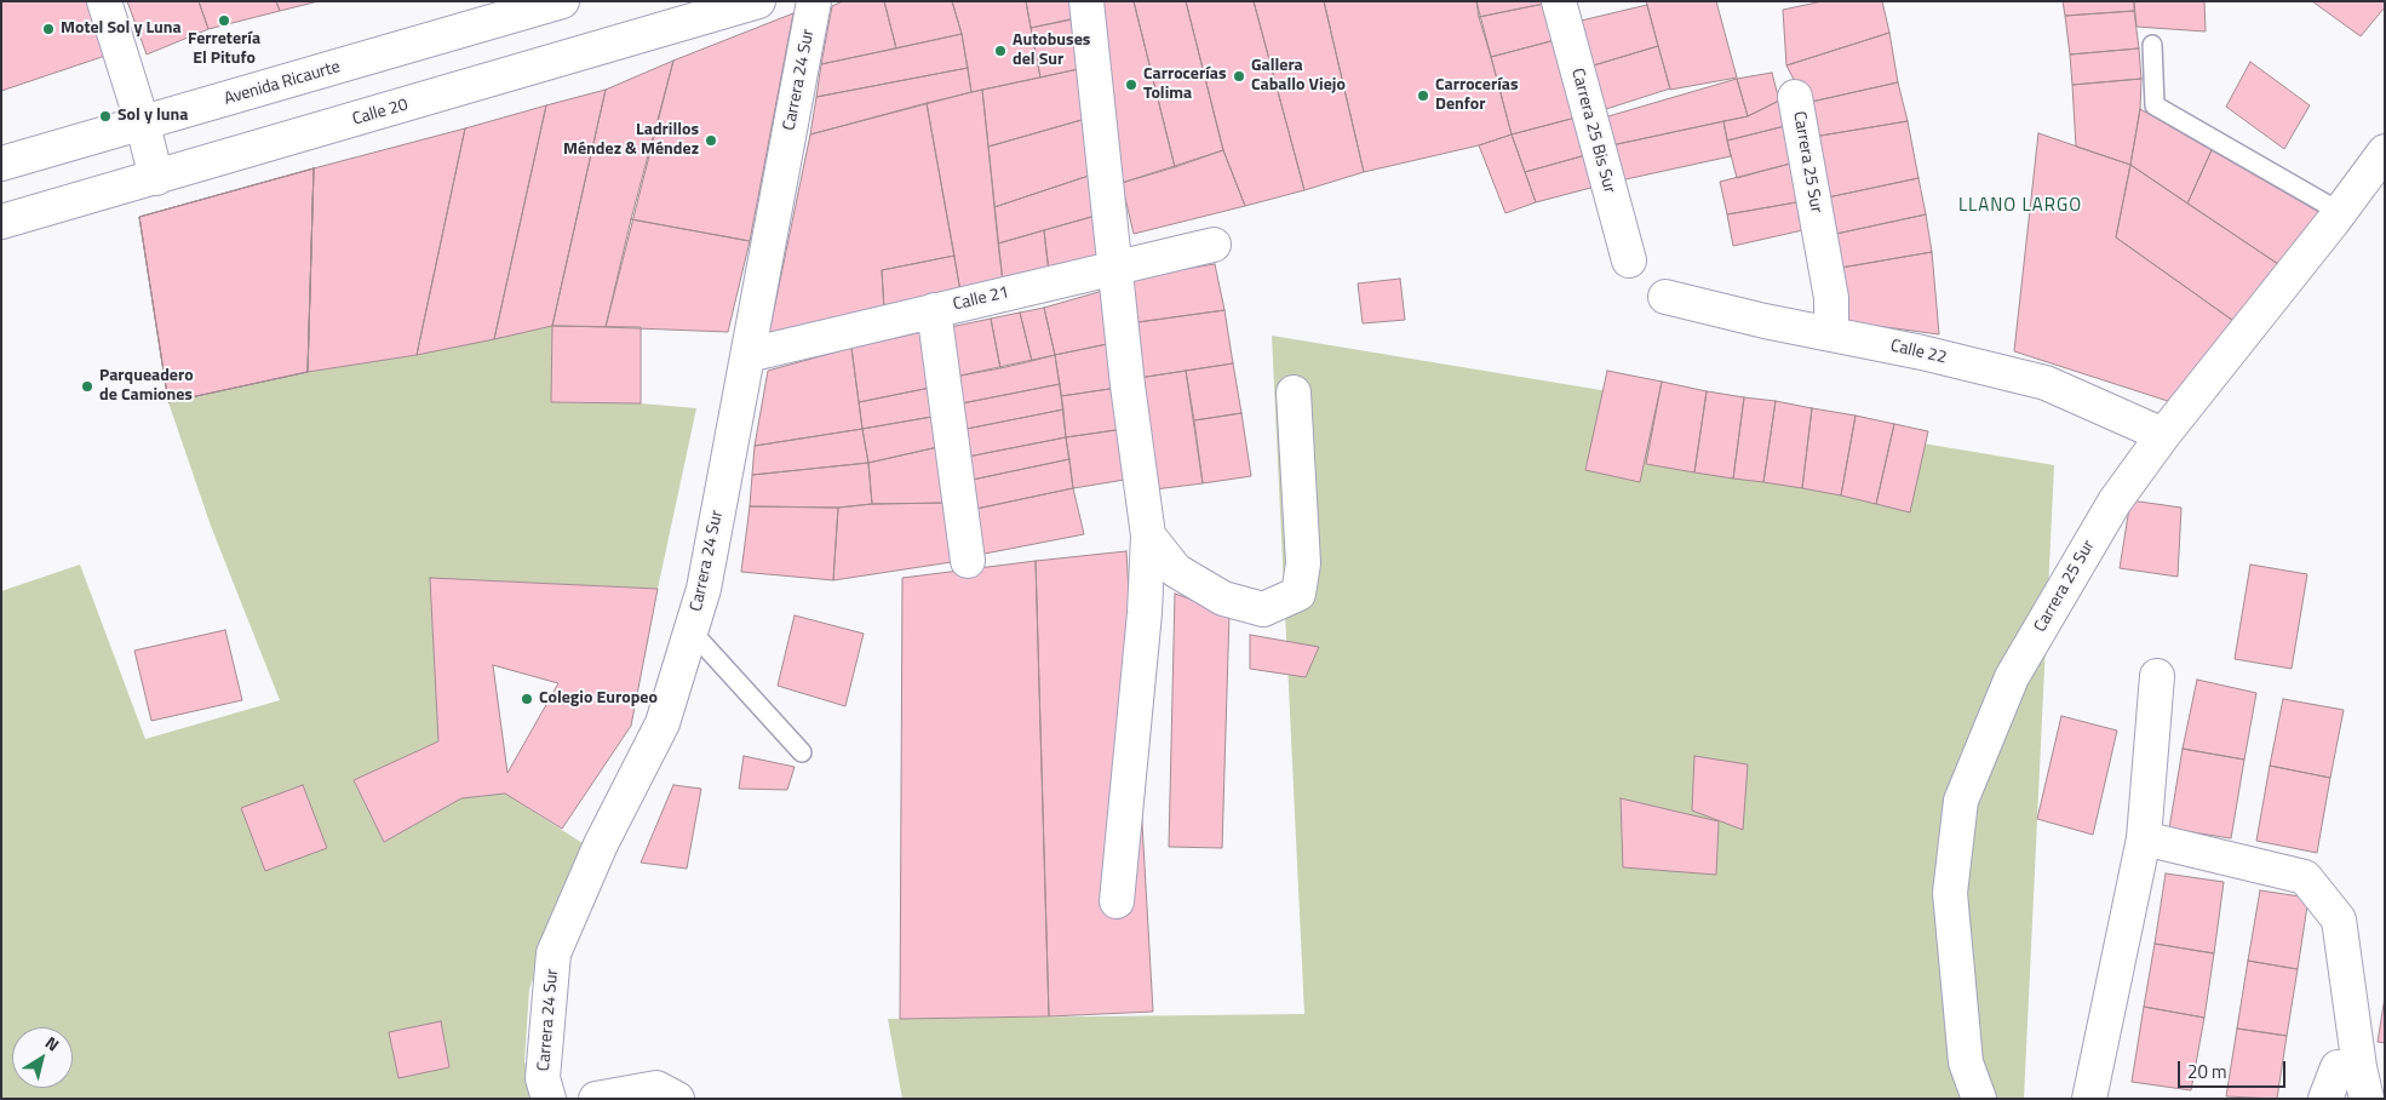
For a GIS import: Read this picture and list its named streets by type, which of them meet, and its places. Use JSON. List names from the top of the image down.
{
  "streets": {
    "street": [
      "Carrera 24 Sur",
      "Avenida Ricaurte",
      "Calle 20",
      "Carrera 25 Bis Sur",
      "Carrera 25 Sur",
      "Calle 21",
      "Calle 22"
    ]
  },
  "crossings": [
    ["Carrera 24 Sur", "Calle 21"],
    ["Carrera 25 Sur", "Calle 22"]
  ],
  "districts": ["LLANO LARGO"],
  "places": [
    "Ferretería El Pitufo",
    "Motel Sol y Luna",
    "Autobuses del Sur",
    "Gallera Caballo Viejo",
    "Carrocerías Tolima",
    "Carrocerías Denfor",
    "Sol y luna",
    "Ladrillos Méndez & Méndez",
    "Parqueadero de Camiones",
    "Colegio Europeo"
  ],
  "scale_bar": "20 m",
  "north": "top right"
}
